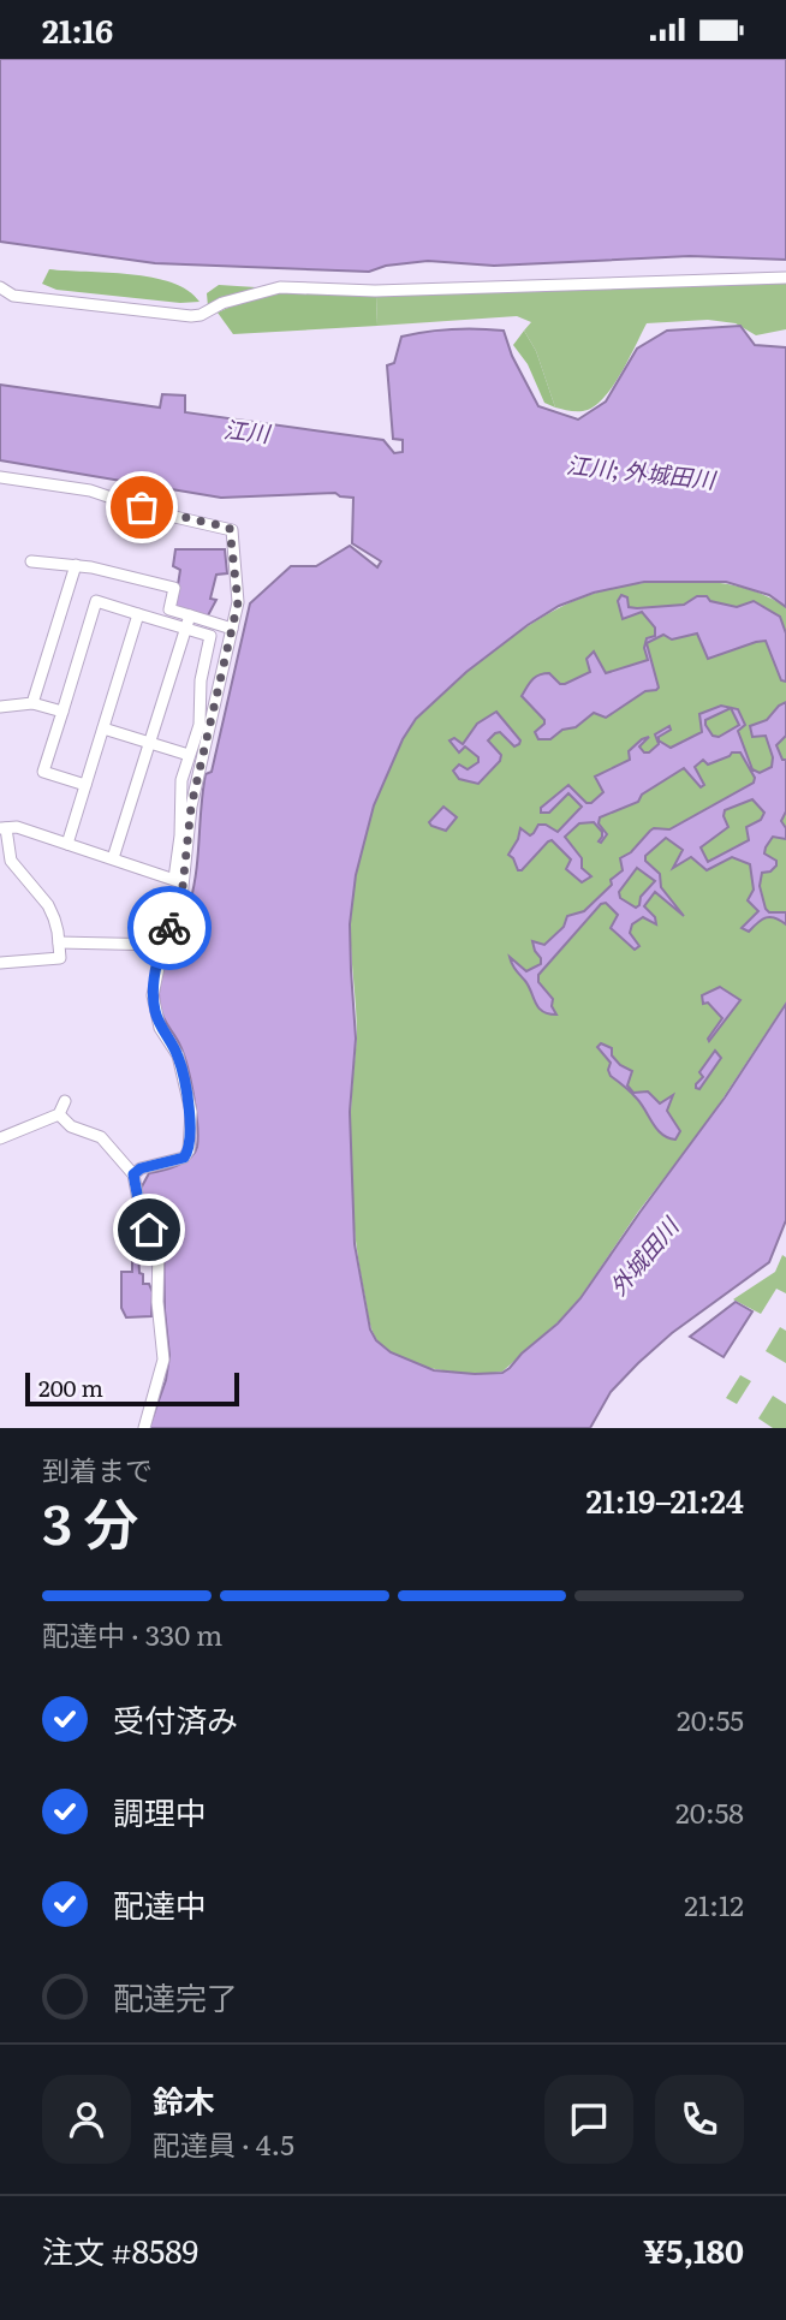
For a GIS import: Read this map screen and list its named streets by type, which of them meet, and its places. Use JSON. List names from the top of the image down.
{
  "water": ["江川", "江川; 外城田川", "外城田川"],
  "scale_bar": "200 m",
  "page": {
    "status": "21:16",
    "scale": "200 m",
    "heading": ["3 分", "到着まで", "21:19–21:24"],
    "panel": [
      "鈴木",
      "配達員 · 4.5",
      "注文 #8589",
      "¥5,180"
    ],
    "bar": "配達中 · 330 m",
    "list": [
      ["受付済み", "20:55"],
      ["調理中", "20:58"],
      ["配達中", "21:12"],
      "配達完了"
    ]
  }
}
